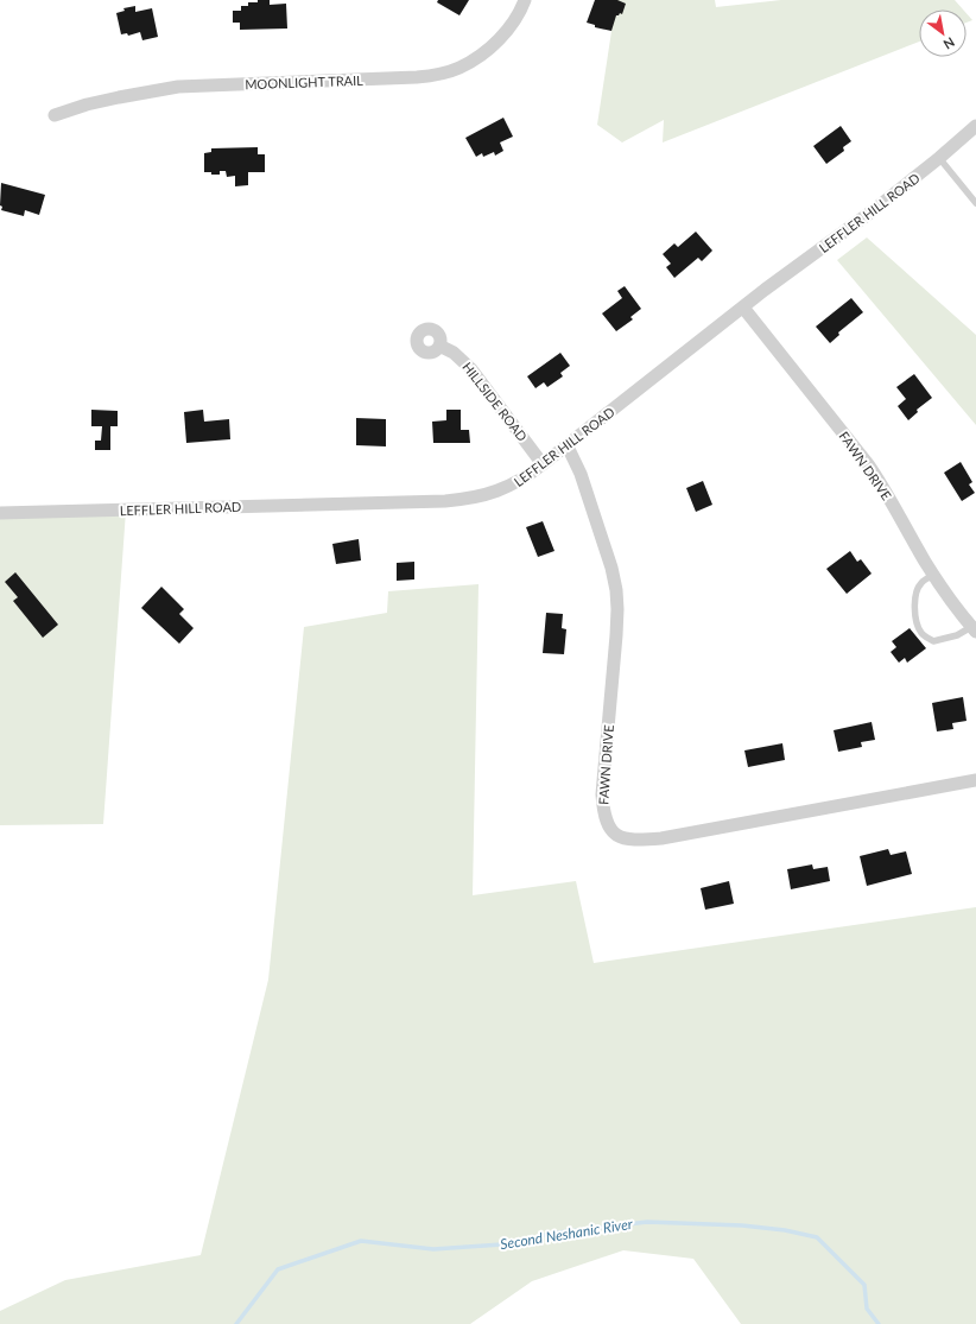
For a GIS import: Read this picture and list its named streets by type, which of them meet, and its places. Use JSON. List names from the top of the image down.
{
  "streets": {
    "street": [
      "MOONLIGHT TRAIL",
      "LEFFLER HILL ROAD",
      "HILLSIDE ROAD",
      "FAWN DRIVE"
    ]
  },
  "crossings": [
    ["LEFFLER HILL ROAD", "HILLSIDE ROAD"],
    ["LEFFLER HILL ROAD", "FAWN DRIVE"]
  ],
  "water": ["Second Neshanic River"],
  "north": "bottom right"
}
